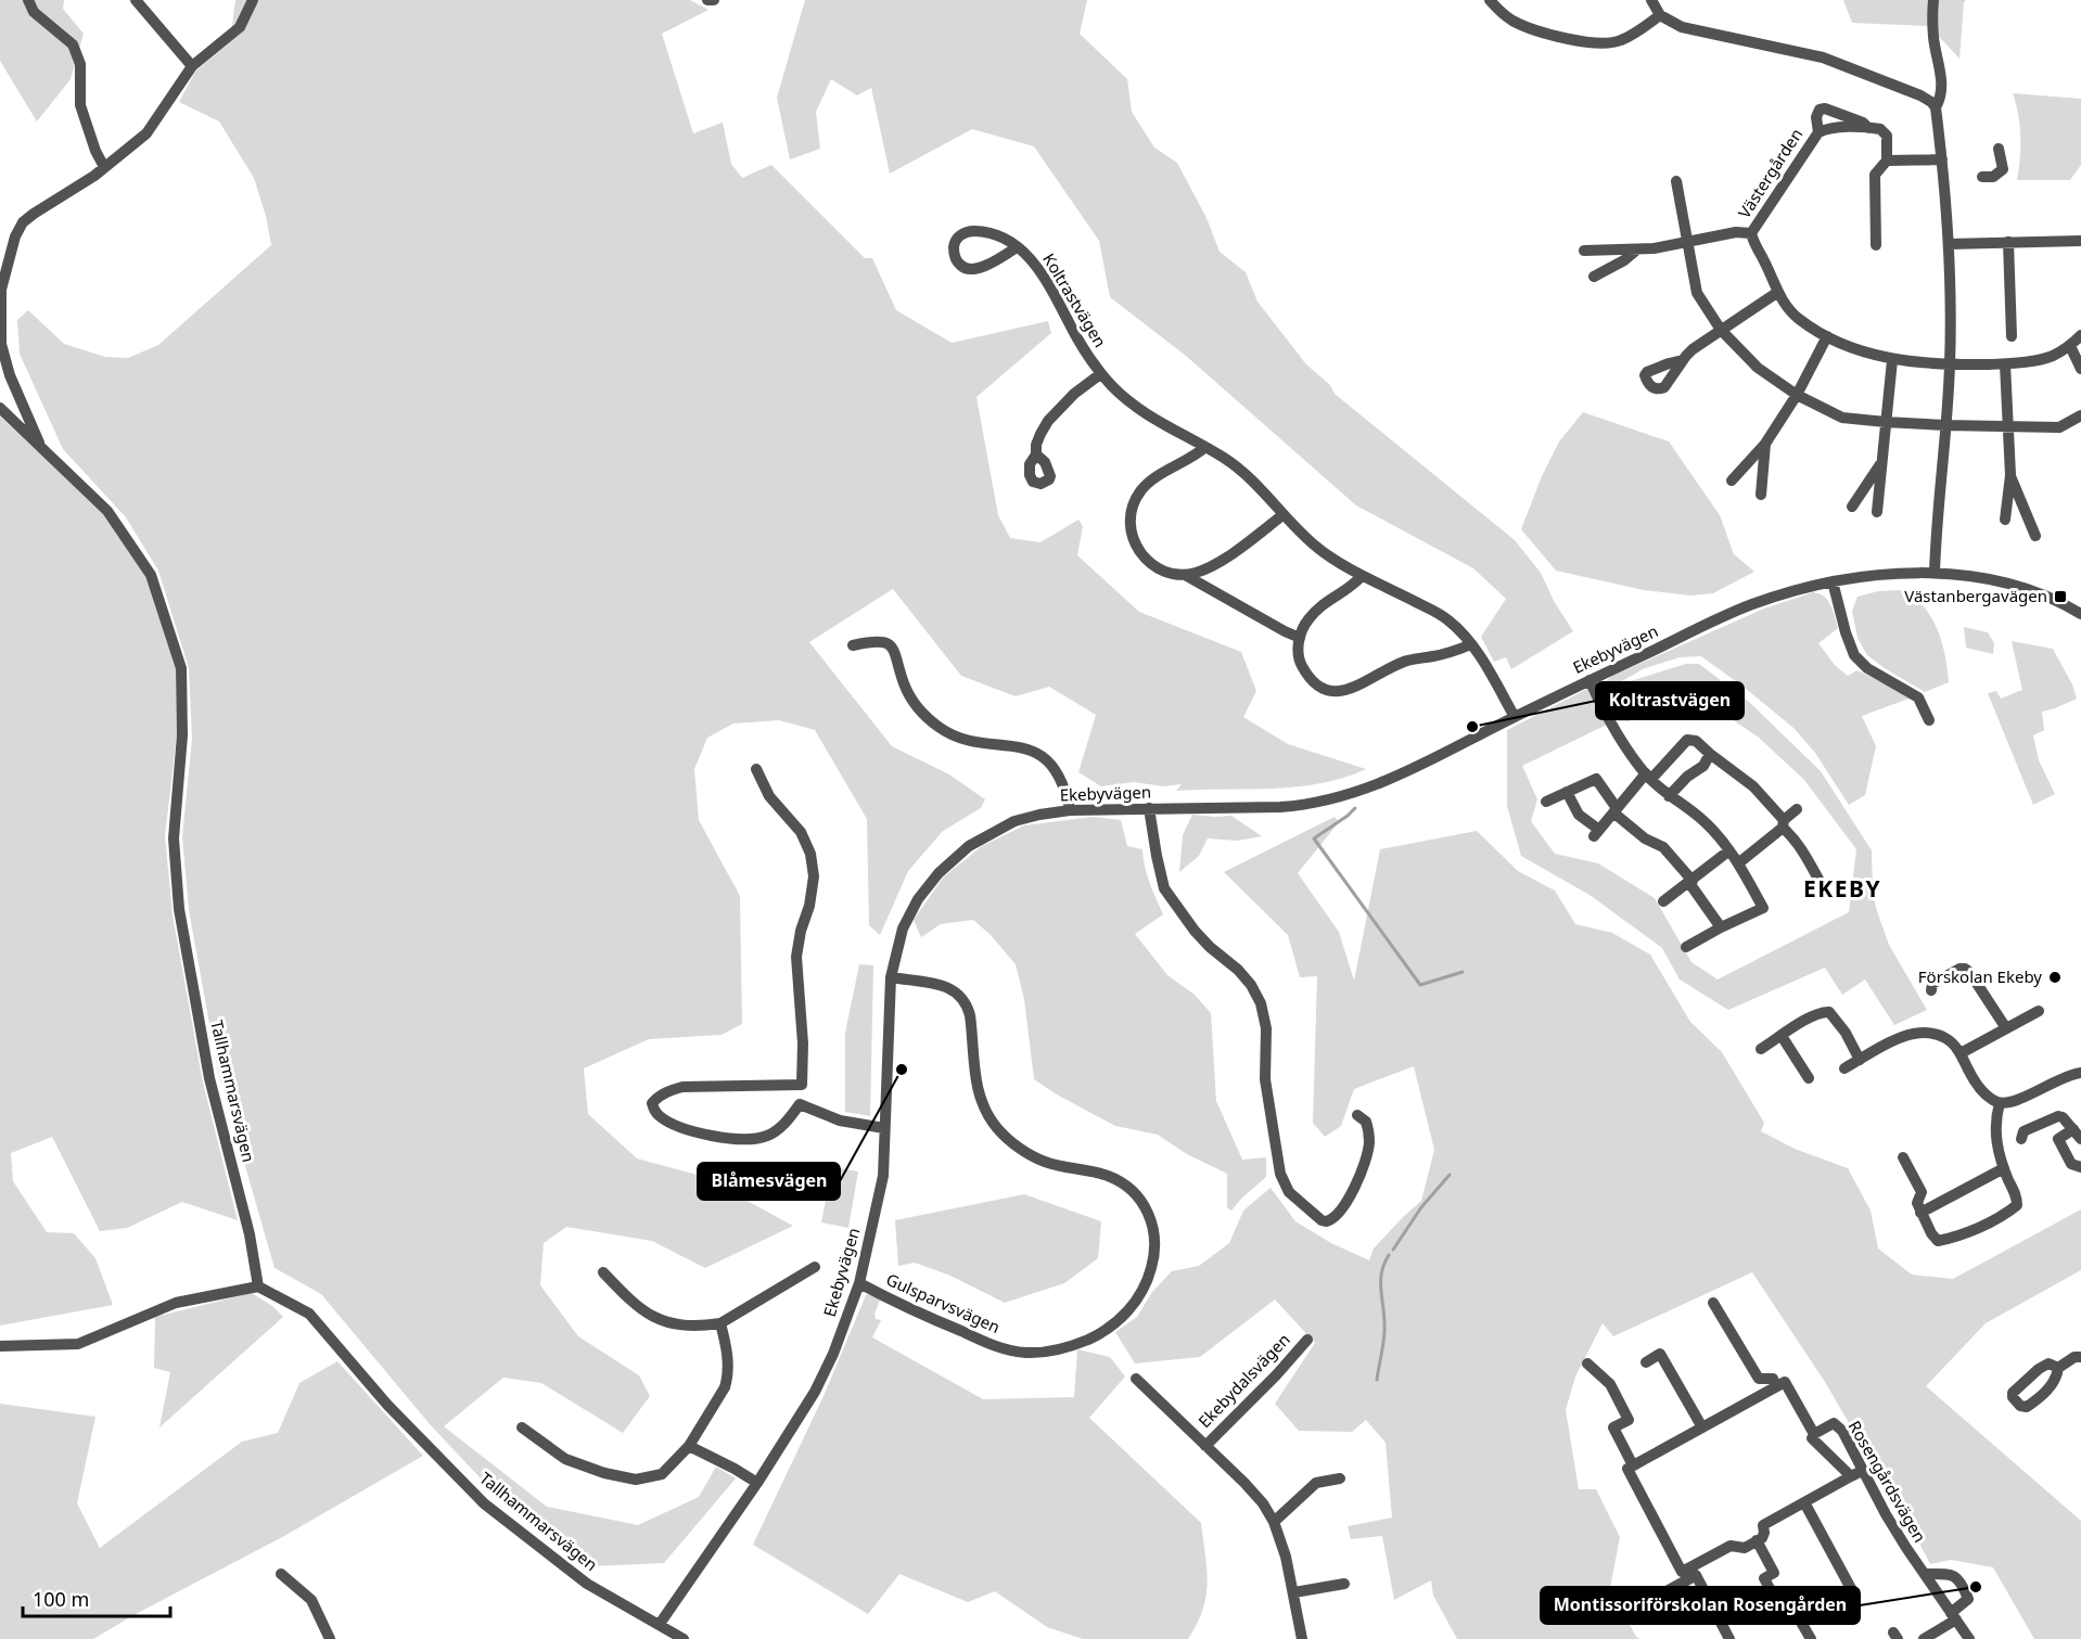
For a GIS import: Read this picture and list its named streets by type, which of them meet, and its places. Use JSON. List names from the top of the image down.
{
  "streets": {
    "street": [
      "Västergården",
      "Koltrastvägen",
      "Ekebyvägen",
      "Tallhammarsvägen",
      "Gulsparvsvägen",
      "Ekebydalsvägen",
      "Rosengårdsvägen"
    ]
  },
  "crossings": [
    ["Koltrastvägen", "Ekebyvägen"],
    ["Ekebyvägen", "Tallhammarsvägen"],
    ["Ekebyvägen", "Gulsparvsvägen"]
  ],
  "districts": ["EKEBY"],
  "places": {
    "transit": ["Västanbergavägen"],
    "other": [
      "Koltrastvägen",
      "Förskolan Ekeby",
      "Blåmesvägen",
      "Montissoriförskolan Rosengården"
    ]
  },
  "scale_bar": "100 m"
}
